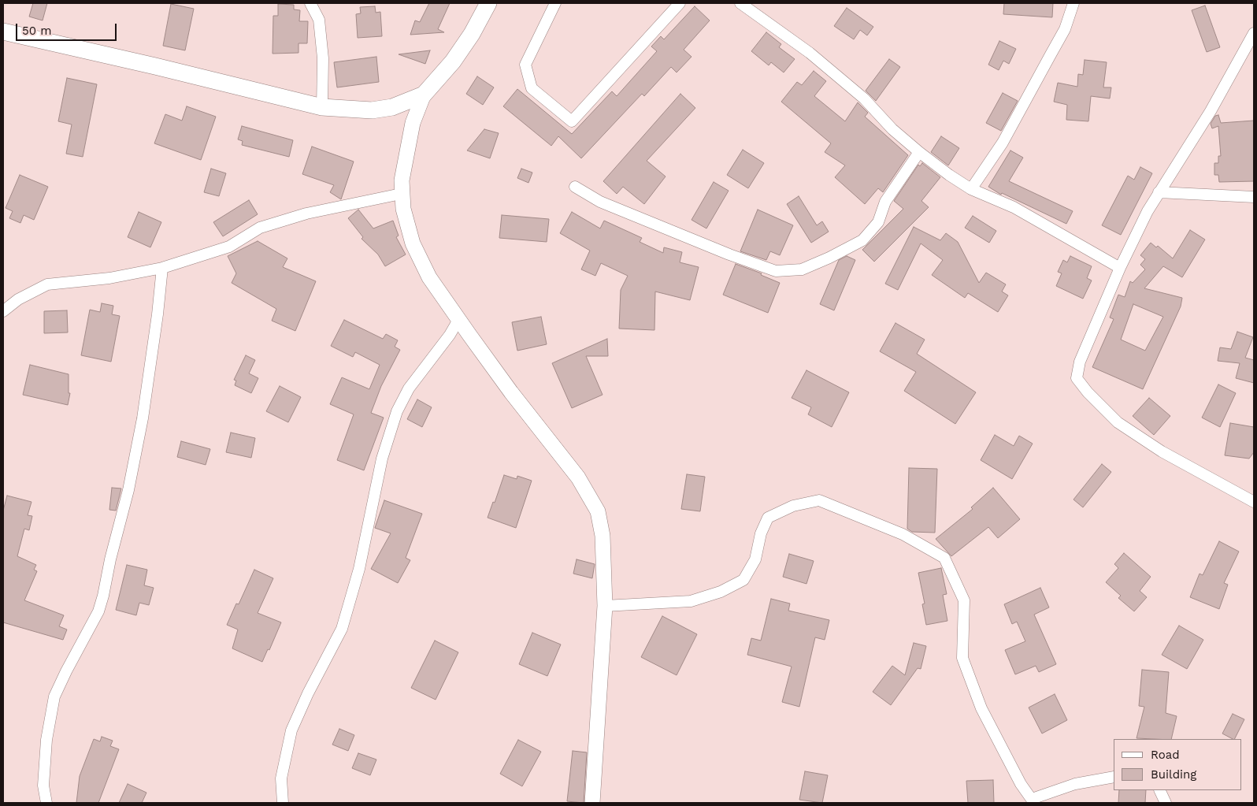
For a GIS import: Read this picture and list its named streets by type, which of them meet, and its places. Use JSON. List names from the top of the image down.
{
  "legend": ["Road", "Building"],
  "scale_bar": "50 m"
}
